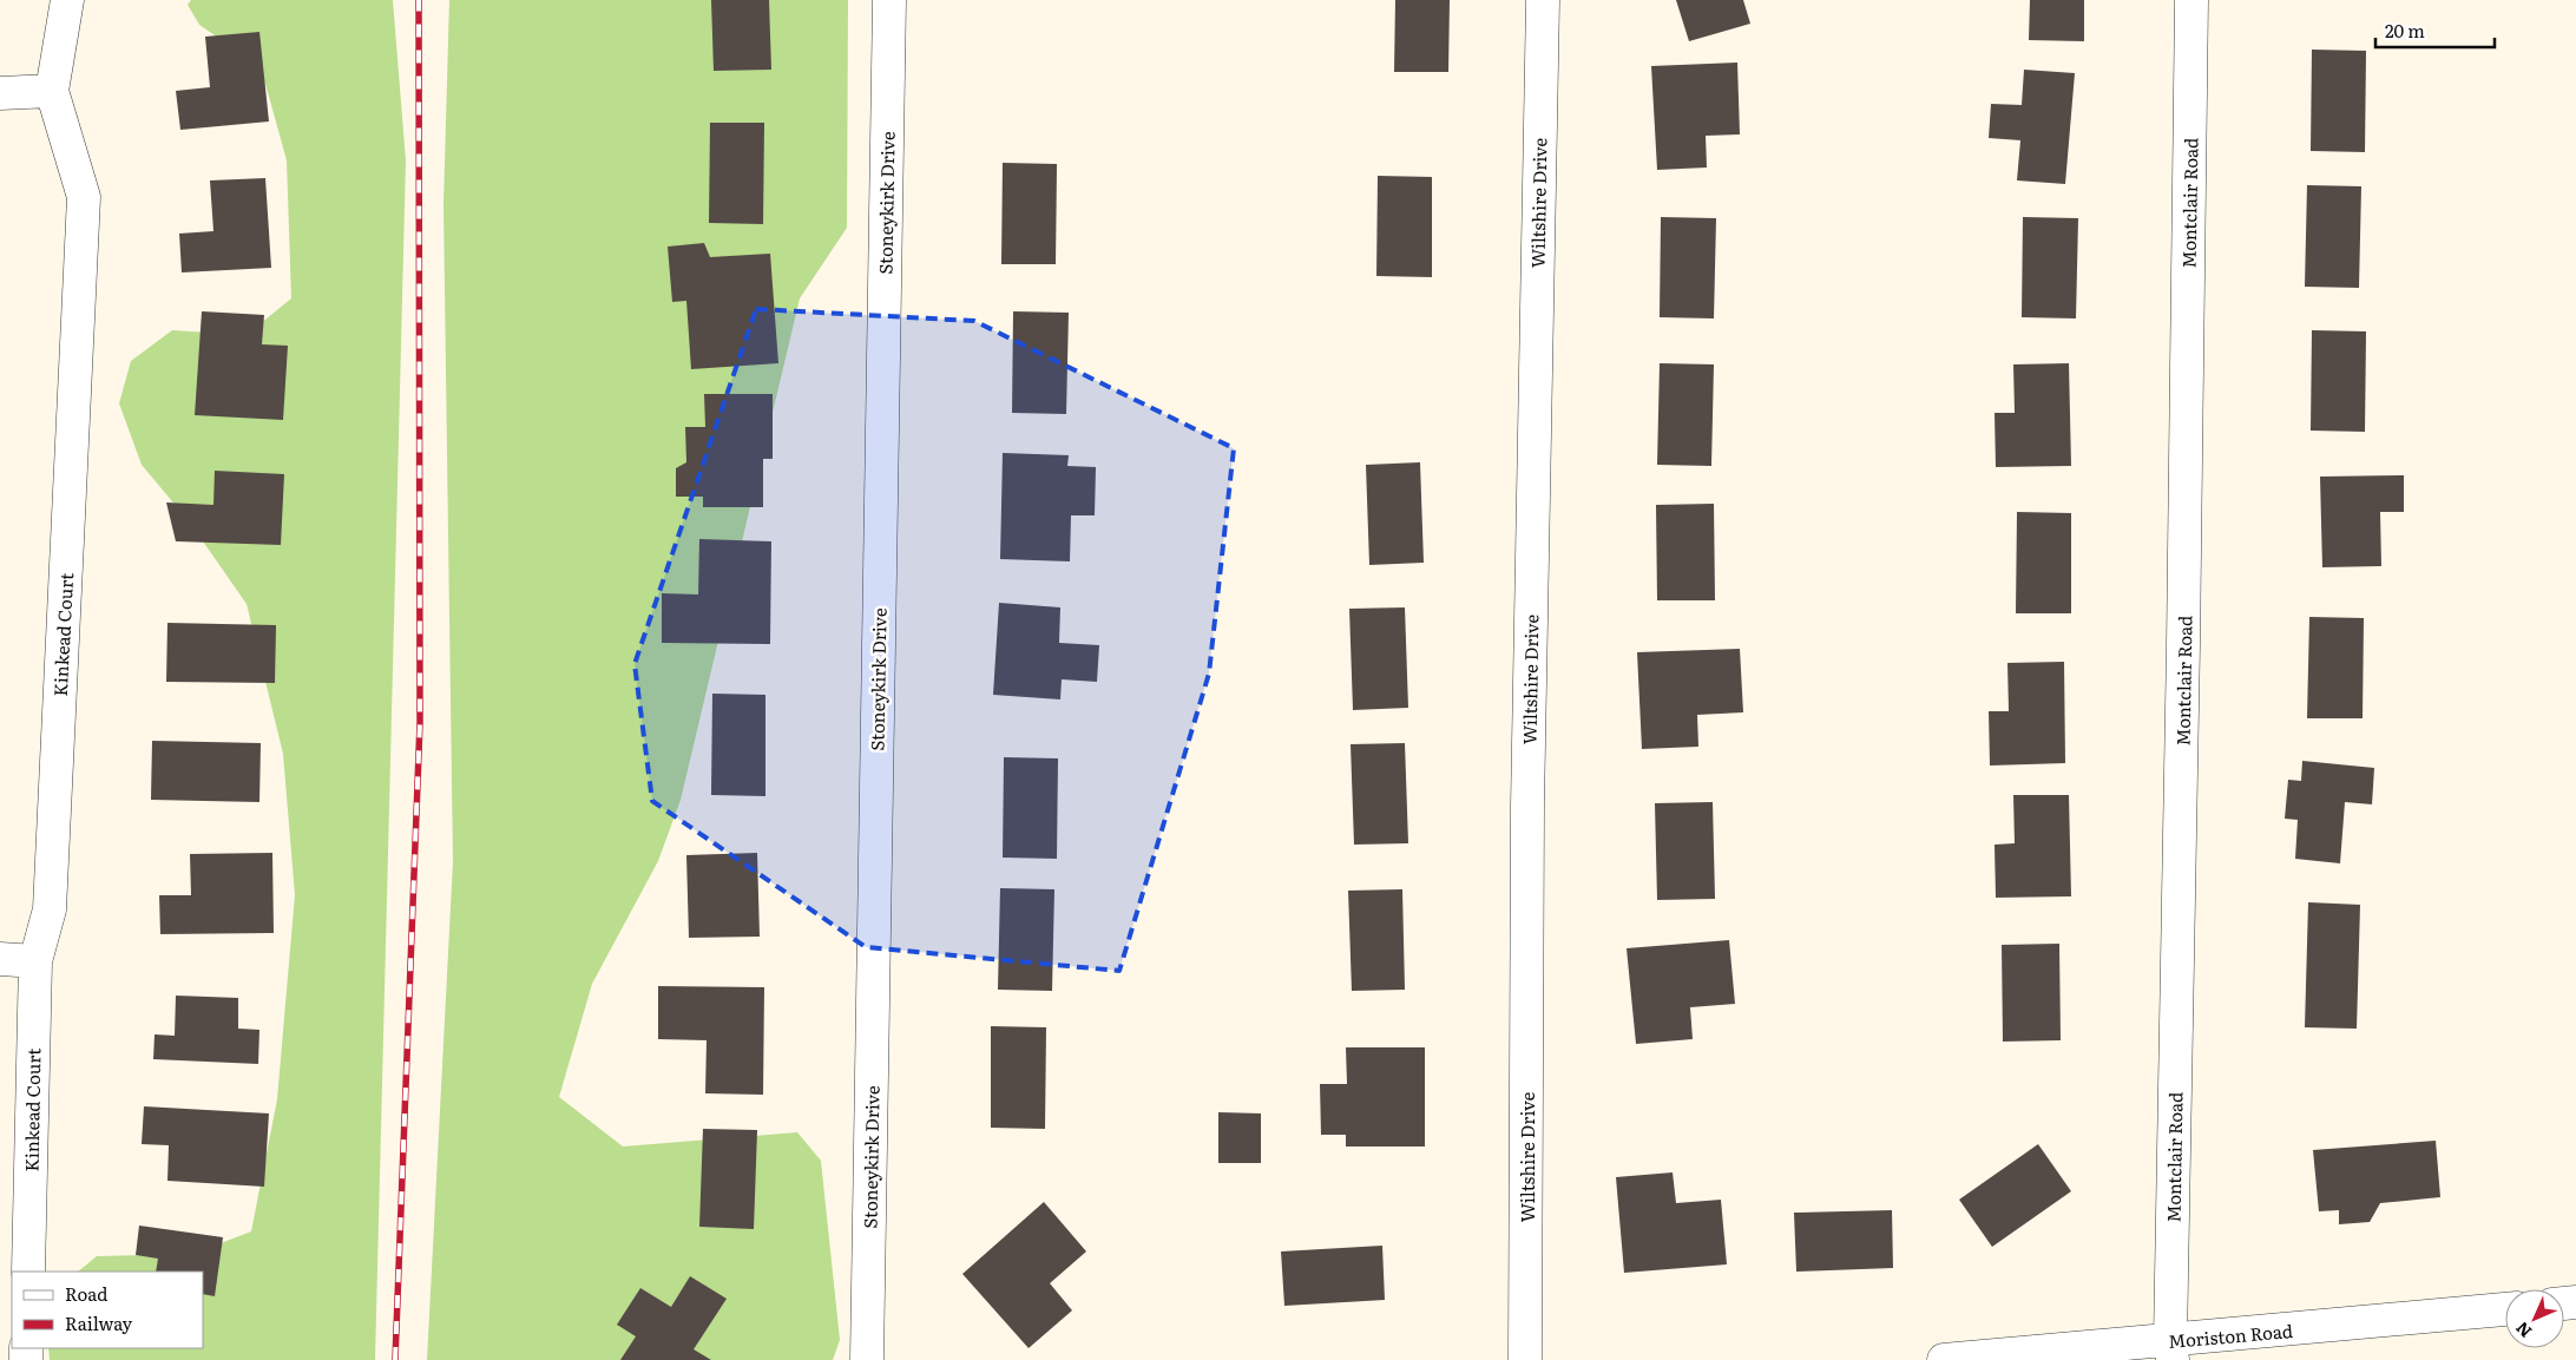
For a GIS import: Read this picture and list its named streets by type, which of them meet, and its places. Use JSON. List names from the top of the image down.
{
  "streets": {
    "street": [
      "Stoneykirk Drive",
      "Wiltshire Drive",
      "Montclair Road",
      "Kinkead Court",
      "Moriston Road"
    ]
  },
  "crossings": [
    ["Montclair Road", "Moriston Road"]
  ],
  "legend": ["Road", "Railway"],
  "scale_bar": "20 m",
  "north": "bottom left"
}
